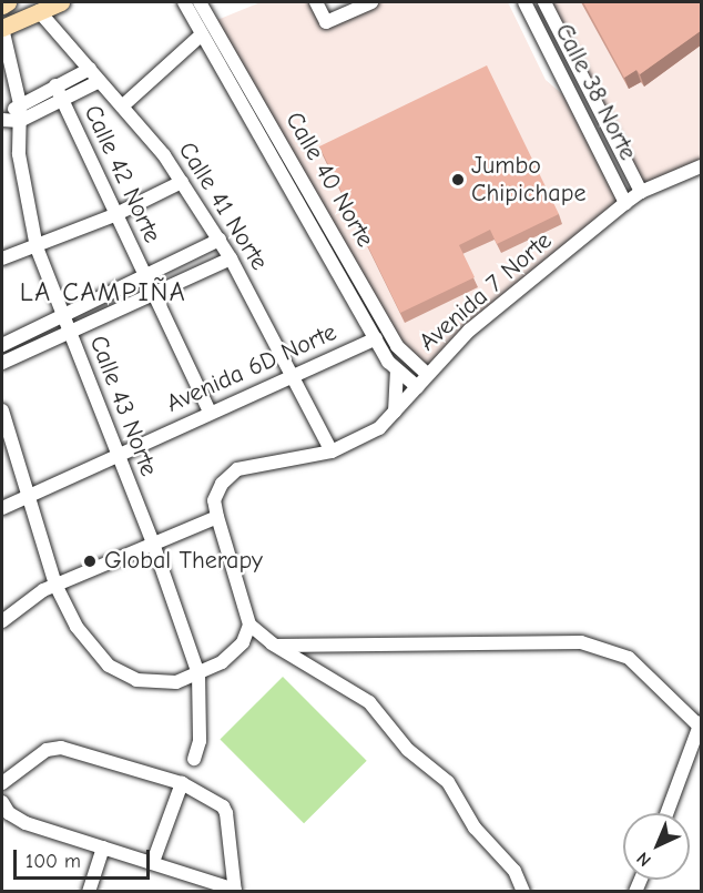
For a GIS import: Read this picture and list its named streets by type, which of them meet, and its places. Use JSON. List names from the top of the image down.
{
  "streets": {
    "street": [
      "Calle 38 Norte",
      "Calle 42 Norte",
      "Calle 40 Norte",
      "Calle 41 Norte",
      "Avenida 7 Norte",
      "Avenida 6D Norte",
      "Calle 43 Norte"
    ]
  },
  "crossings": [
    ["Calle 38 Norte", "Avenida 7 Norte"],
    ["Calle 42 Norte", "Avenida 6D Norte"],
    ["Calle 40 Norte", "Avenida 7 Norte"],
    ["Calle 40 Norte", "Avenida 6D Norte"],
    ["Calle 41 Norte", "Avenida 7 Norte"],
    ["Calle 41 Norte", "Avenida 6D Norte"],
    ["Avenida 6D Norte", "Calle 43 Norte"]
  ],
  "districts": ["LA CAMPIÑA"],
  "places": ["Jumbo Chipichape", "Global Therapy"],
  "scale_bar": "100 m",
  "north": "bottom left"
}
